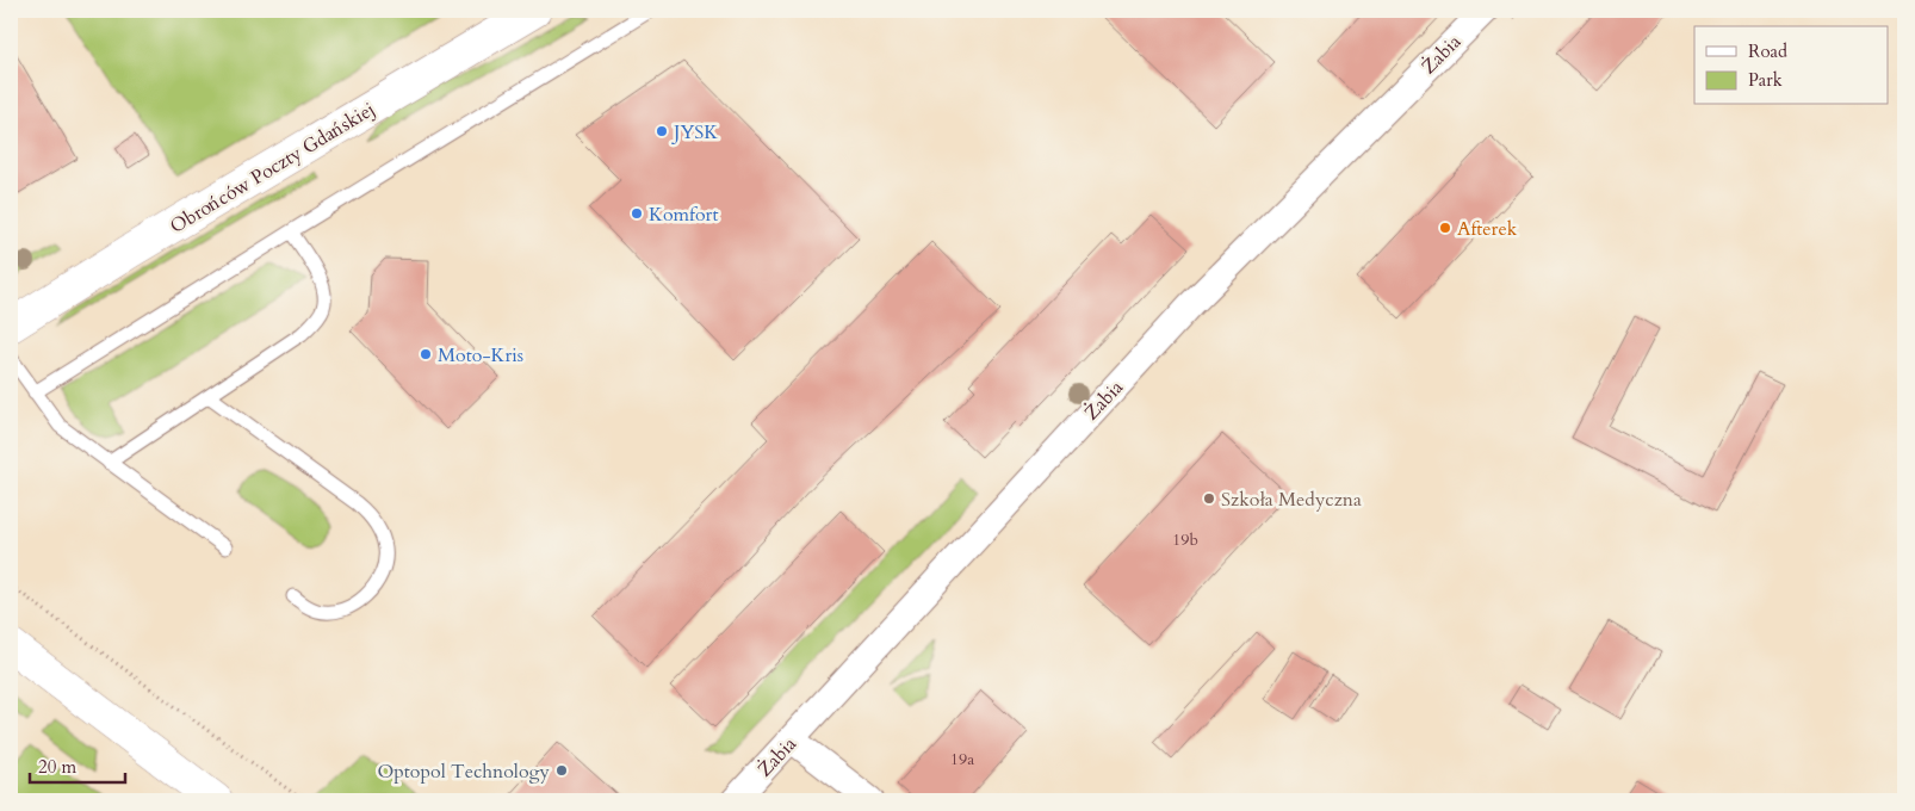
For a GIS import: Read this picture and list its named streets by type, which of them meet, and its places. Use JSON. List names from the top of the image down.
{
  "streets": {
    "street": ["Żabia", "Obrońców Poczty Gdańskiej"]
  },
  "places": [
    "JYSK",
    "Komfort",
    "Afterek",
    "Moto-Kris",
    "Szkoła Medyczna",
    "Optopol Technology"
  ],
  "house_numbers": ["19b", "19a"],
  "legend": ["Road", "Park"],
  "scale_bar": "20 m"
}
